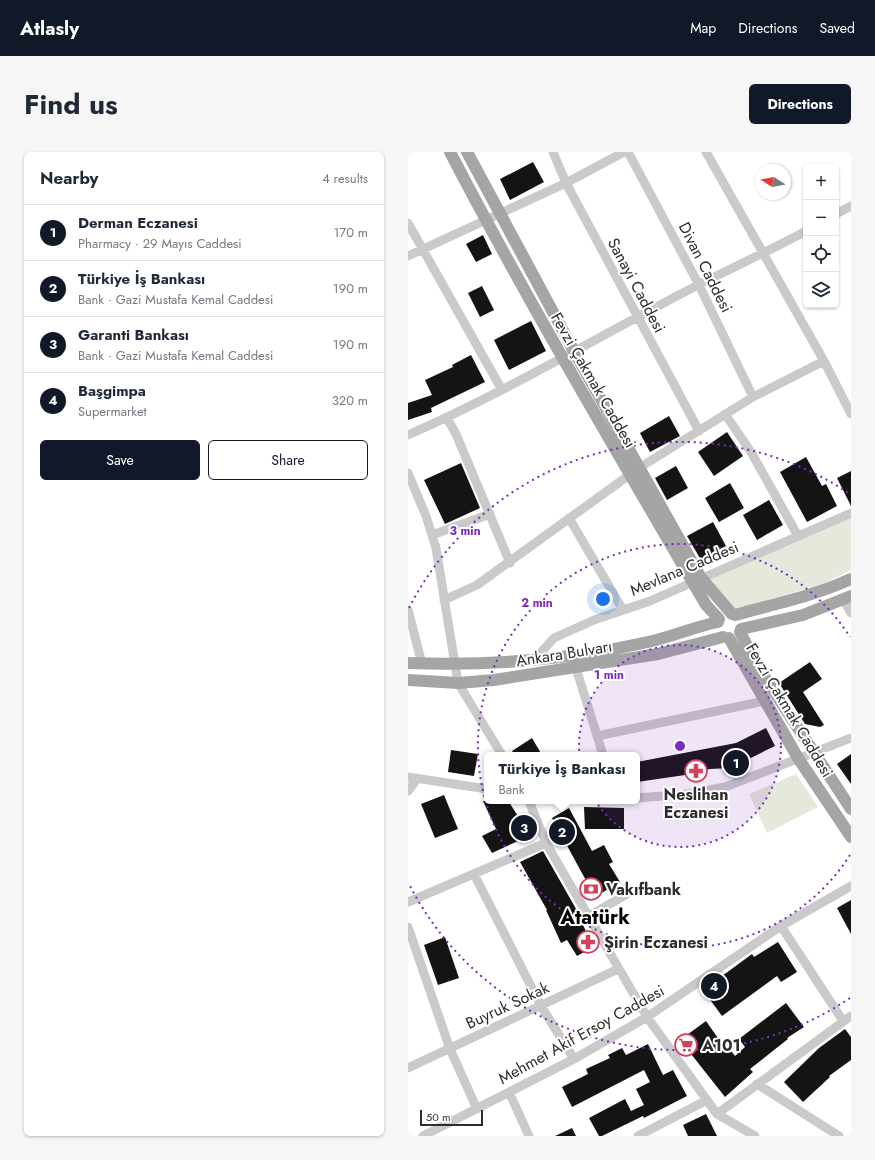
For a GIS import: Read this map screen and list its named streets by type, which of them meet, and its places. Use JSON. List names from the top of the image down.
{
  "streets": {
    "main road": ["Fevzi Çakmak Caddesi", "Ankara Bulvarı"],
    "street": [
      "Divan Caddesi",
      "Sanayi Caddesi",
      "Mevlana Caddesi",
      "Buyruk Sokak",
      "Mehmet Akif Ersoy Caddesi"
    ]
  },
  "crossings": [
    ["Fevzi Çakmak Caddesi", "Mevlana Caddesi"],
    ["Fevzi Çakmak Caddesi", "Ankara Bulvarı"],
    ["Mevlana Caddesi", "Ankara Bulvarı"]
  ],
  "districts": ["Atatürk"],
  "places": {
    "pharmacy": ["Neslihan Eczanesi", "Şirin Eczanesi"],
    "bank": ["Vakıfbank"],
    "supermarket": ["A101"]
  },
  "scale_bar": "50 m",
  "north": "left",
  "page": {
    "header": "Atlasly",
    "nav": ["Map", "Directions", "Saved"],
    "title": "Find us",
    "buttons": [
      "Directions",
      ["Save", "Share"]
    ],
    "heading": ["Nearby", "4 results"],
    "map_buttons": ["+", "−"],
    "list": [
      {
        "mark": "1",
        "name": "Derman Eczanesi",
        "note": "Pharmacy · 29 Mayıs Caddesi",
        "value": "170 m"
      },
      {
        "mark": "2",
        "name": "Türkiye İş Bankası",
        "note": "Bank · Gazi Mustafa Kemal Caddesi",
        "value": "190 m"
      },
      {
        "mark": "3",
        "name": "Garanti Bankası",
        "note": "Bank · Gazi Mustafa Kemal Caddesi",
        "value": "190 m"
      },
      {
        "mark": "4",
        "name": "Başgimpa",
        "note": "Supermarket",
        "value": "320 m"
      }
    ],
    "pins": [
      "1",
      "3",
      "2",
      "4"
    ],
    "popup": ["Türkiye İş Bankası", "Bank"],
    "scale": "50 m"
  },
  "rings": ["3 min", "2 min", "1 min"]
}
